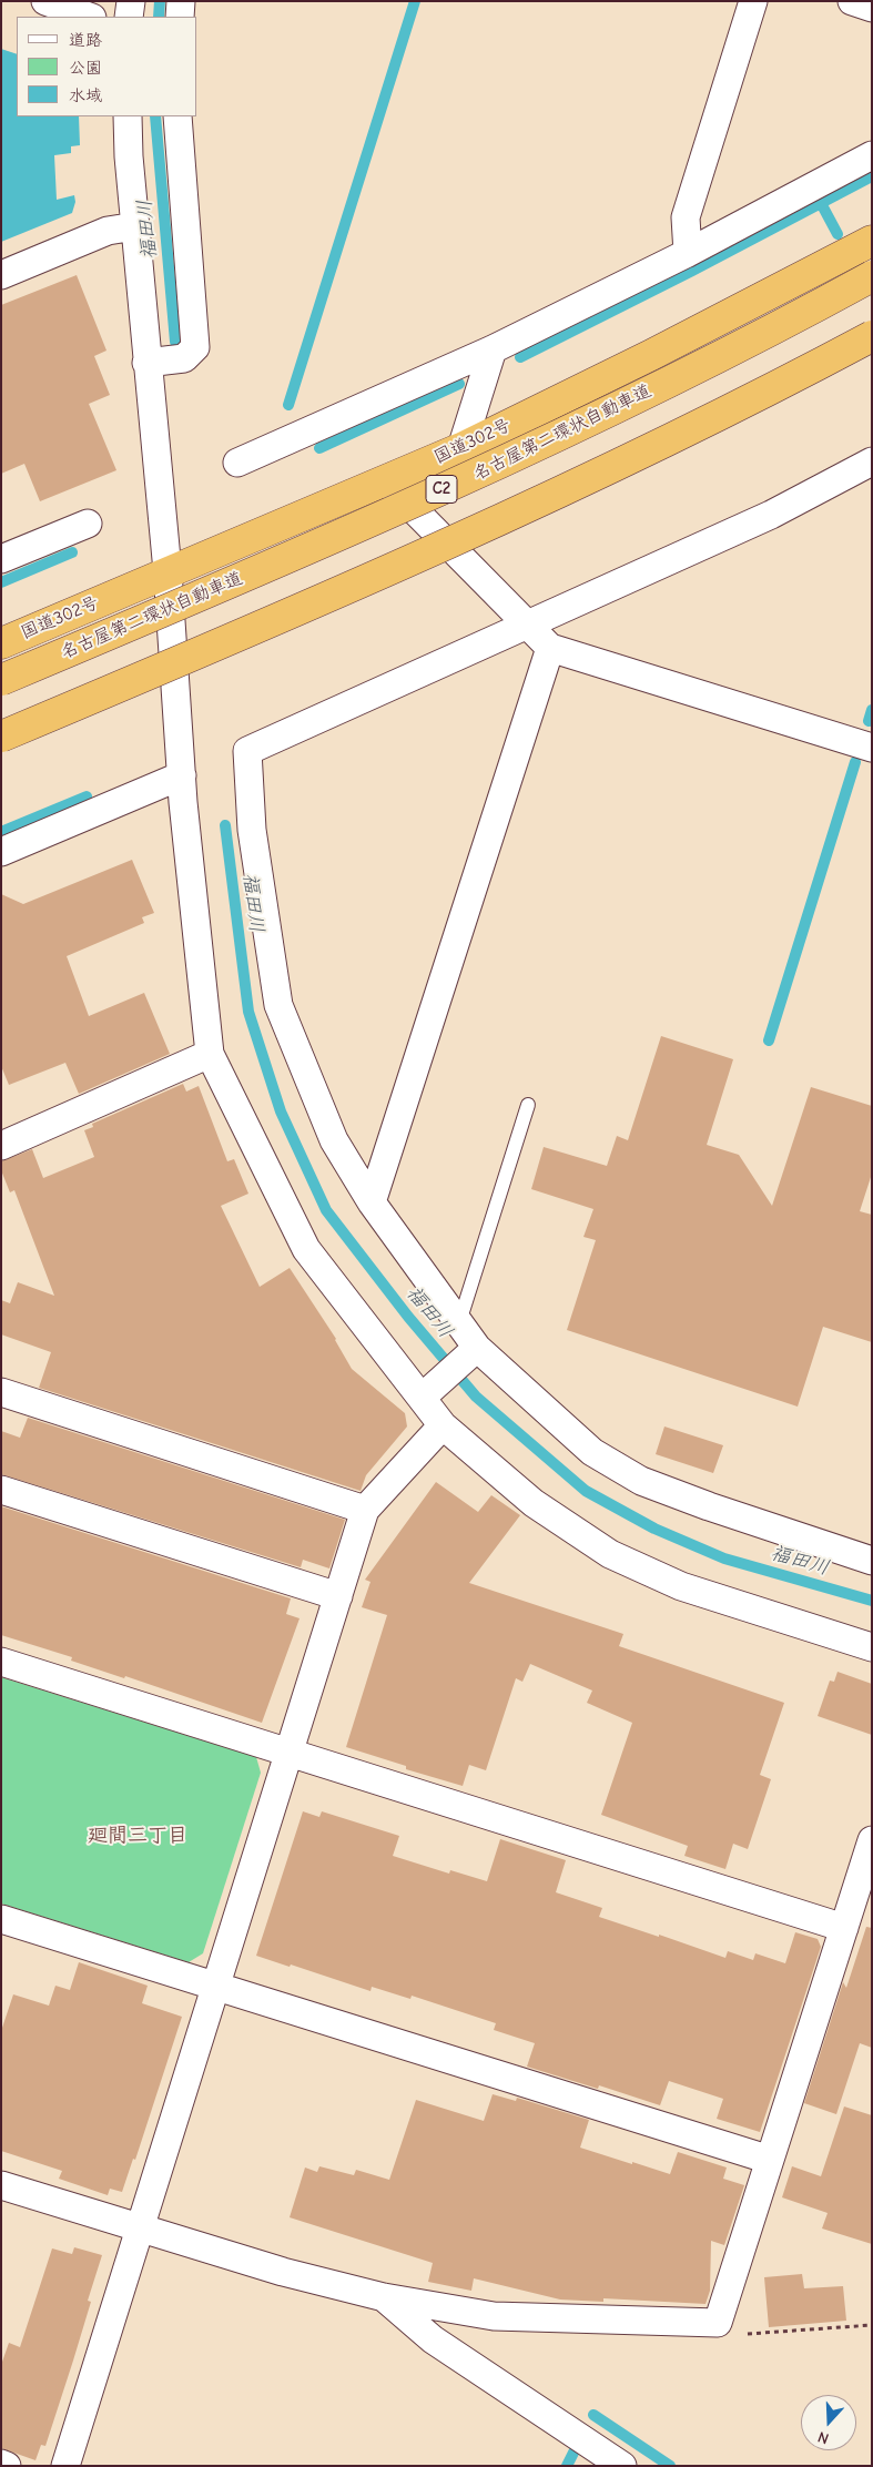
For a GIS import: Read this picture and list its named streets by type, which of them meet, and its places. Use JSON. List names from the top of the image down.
{
  "streets": {
    "highway": ["名古屋第二環状自動車道", "国道302号", "C2"]
  },
  "districts": ["廻間三丁目"],
  "water": ["福田川"],
  "legend": ["道路", "公園", "水域"],
  "north": "bottom"
}
